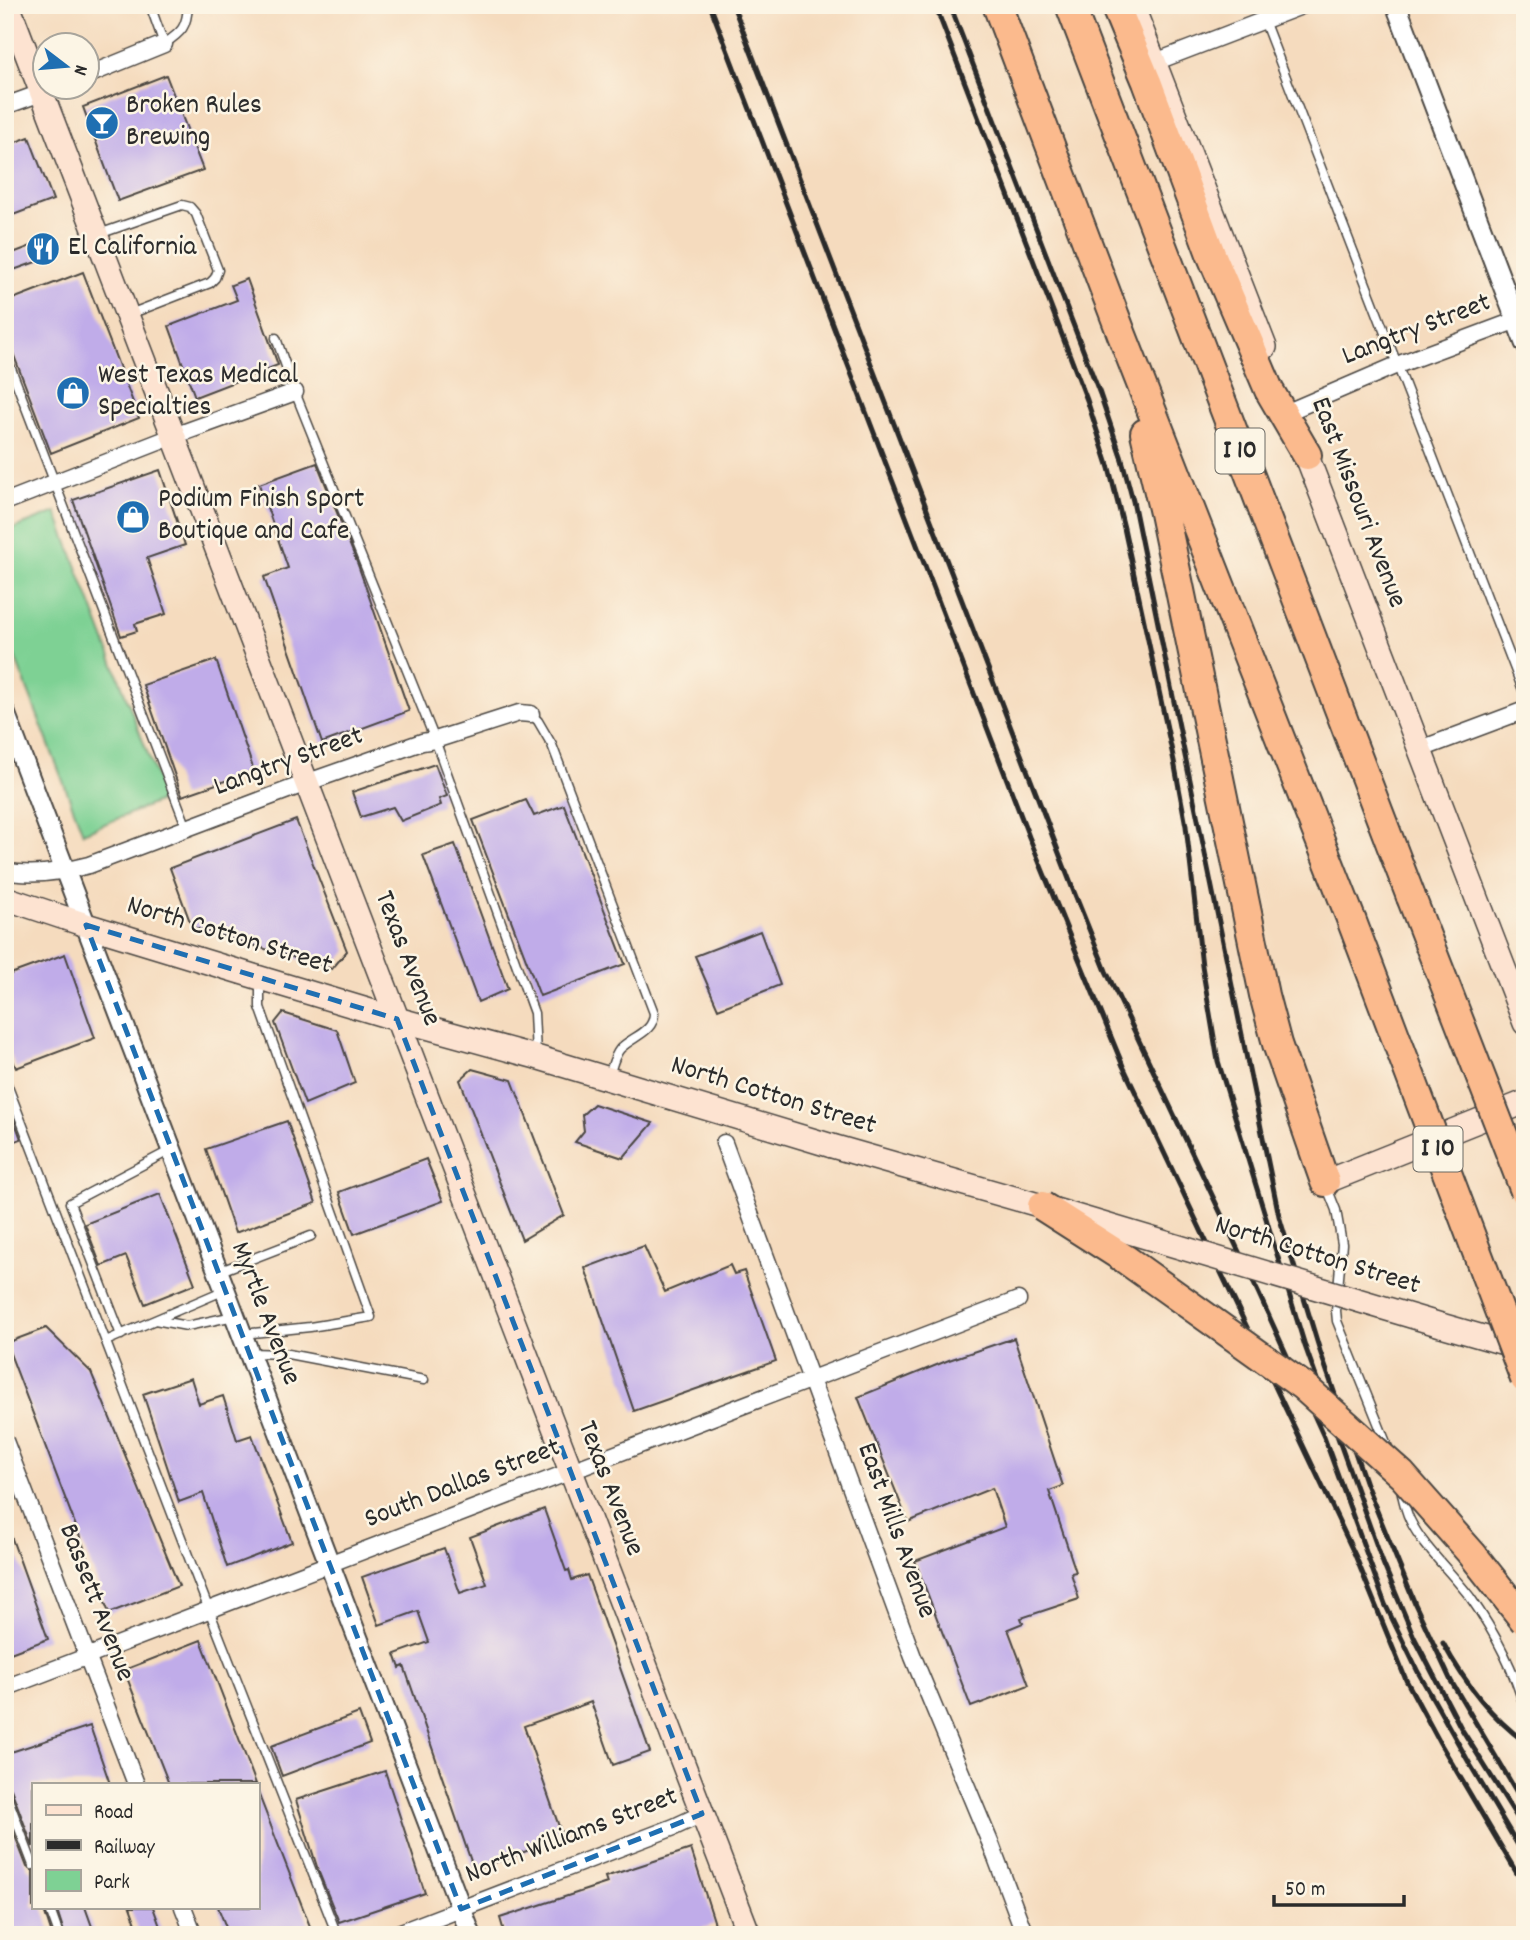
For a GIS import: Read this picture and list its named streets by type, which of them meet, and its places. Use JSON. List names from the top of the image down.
{
  "streets": {
    "highway": ["I 10"],
    "main road": ["East Missouri Avenue", "North Cotton Street", "Texas Avenue"],
    "street": [
      "Langtry Street",
      "Myrtle Avenue",
      "South Dallas Street",
      "East Mills Avenue",
      "Bassett Avenue",
      "North Williams Street"
    ]
  },
  "crossings": [
    ["Langtry Street", "East Missouri Avenue"],
    ["Langtry Street", "Texas Avenue"],
    ["Langtry Street", "Myrtle Avenue"],
    ["North Cotton Street", "Texas Avenue"],
    ["North Cotton Street", "Myrtle Avenue"],
    ["Texas Avenue", "South Dallas Street"],
    ["Texas Avenue", "North Williams Street"],
    ["Myrtle Avenue", "South Dallas Street"],
    ["Myrtle Avenue", "North Williams Street"],
    ["South Dallas Street", "East Mills Avenue"],
    ["South Dallas Street", "Bassett Avenue"]
  ],
  "places": {
    "bar": ["Broken Rules Brewing"],
    "restaurant": ["El California"],
    "shop": ["West Texas Medical Specialties", "Podium Finish Sport Boutique and Cafe"]
  },
  "legend": ["Road", "Railway", "Park"],
  "scale_bar": "50 m",
  "north": "right"
}
